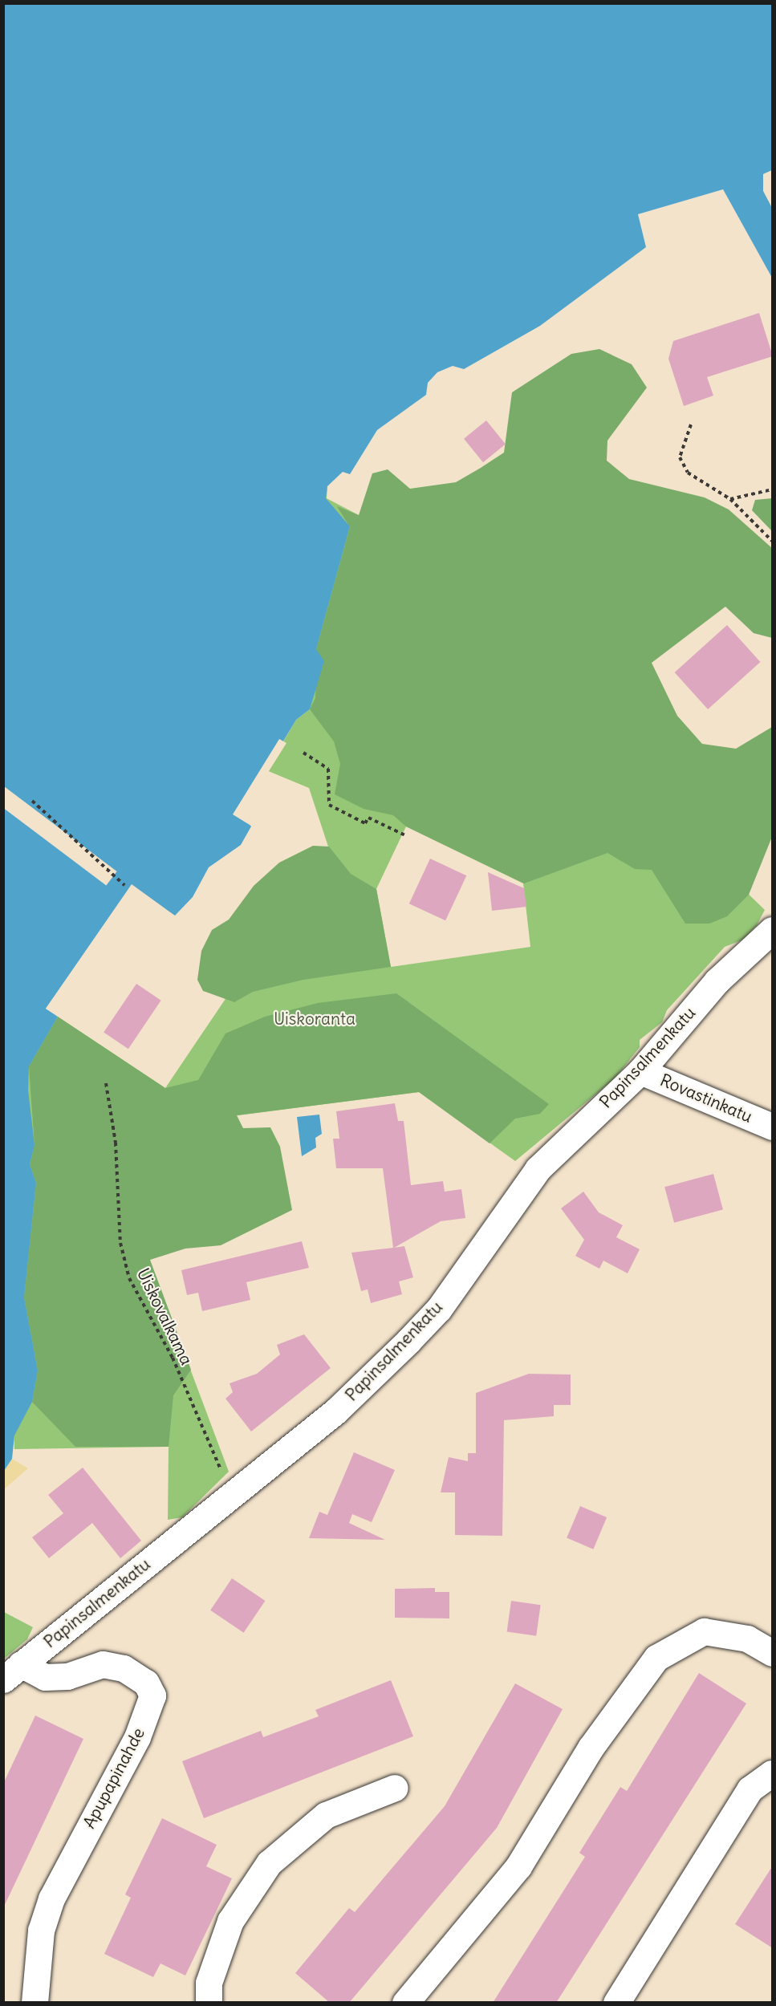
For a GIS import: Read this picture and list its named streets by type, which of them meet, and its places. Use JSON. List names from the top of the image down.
{
  "streets": {
    "street": ["Papinsalmenkatu", "Rovastinkatu", "Apupapinahde"],
    "path": ["Uiskovalkama"]
  },
  "crossings": [
    ["Papinsalmenkatu", "Rovastinkatu"],
    ["Papinsalmenkatu", "Uiskovalkama"],
    ["Papinsalmenkatu", "Apupapinahde"]
  ],
  "parks": ["Uiskoranta"]
}
